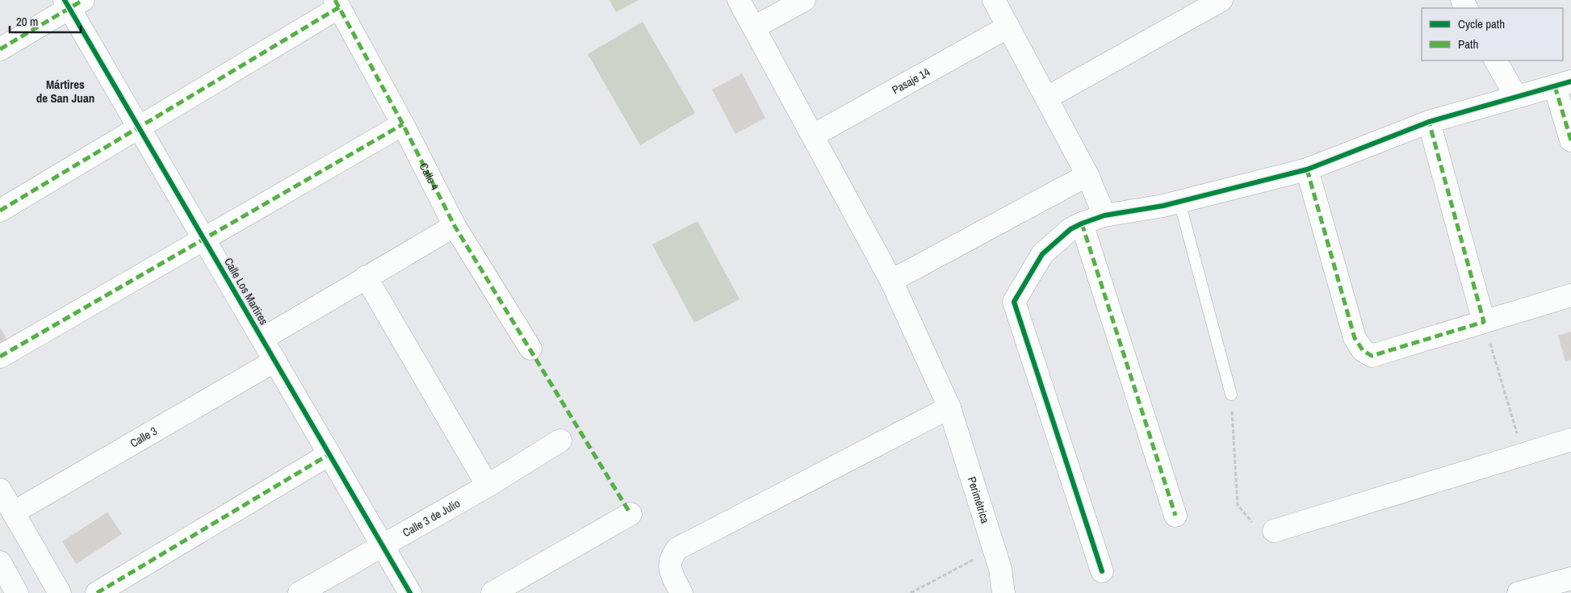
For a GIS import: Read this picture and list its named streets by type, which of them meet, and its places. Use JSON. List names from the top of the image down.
{
  "streets": {
    "street": [
      "Pasaje 14",
      "Calle 4",
      "Calle Los Martires",
      "Calle 3",
      "Perimétrica",
      "Calle 3 de Julio"
    ]
  },
  "crossings": [
    ["Pasaje 14", "Perimétrica"],
    ["Calle Los Martires", "Calle 3"],
    ["Calle Los Martires", "Calle 3 de Julio"]
  ],
  "districts": ["Mártires de San Juan"],
  "legend": ["Cycle path", "Path"],
  "scale_bar": "20 m"
}
